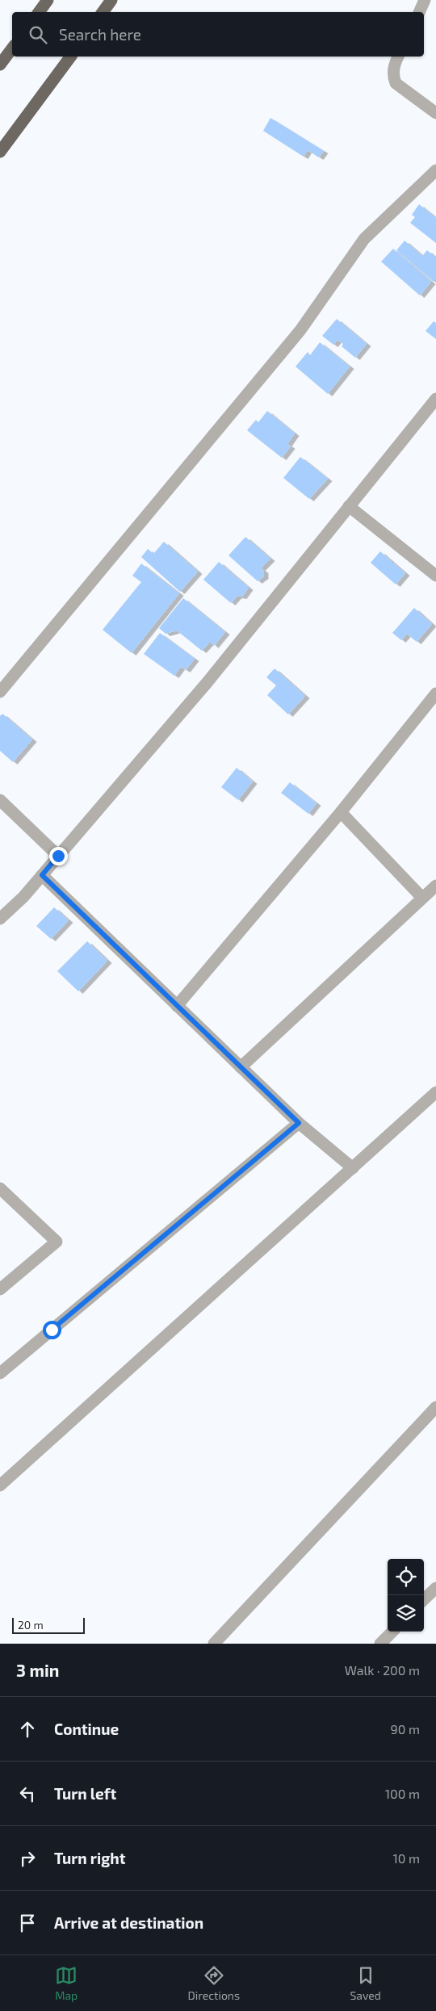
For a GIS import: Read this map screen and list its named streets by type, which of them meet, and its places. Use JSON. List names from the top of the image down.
{
  "scale_bar": "20 m",
  "page": {
    "search": "Search here",
    "scale": "20 m",
    "heading": ["3 min", "Walk · 200 m"],
    "list": [
      ["Continue", "90 m"],
      ["Turn left", "100 m"],
      ["Turn right", "10 m"],
      "Arrive at destination"
    ],
    "nav": ["Map", "Directions", "Saved"]
  }
}
